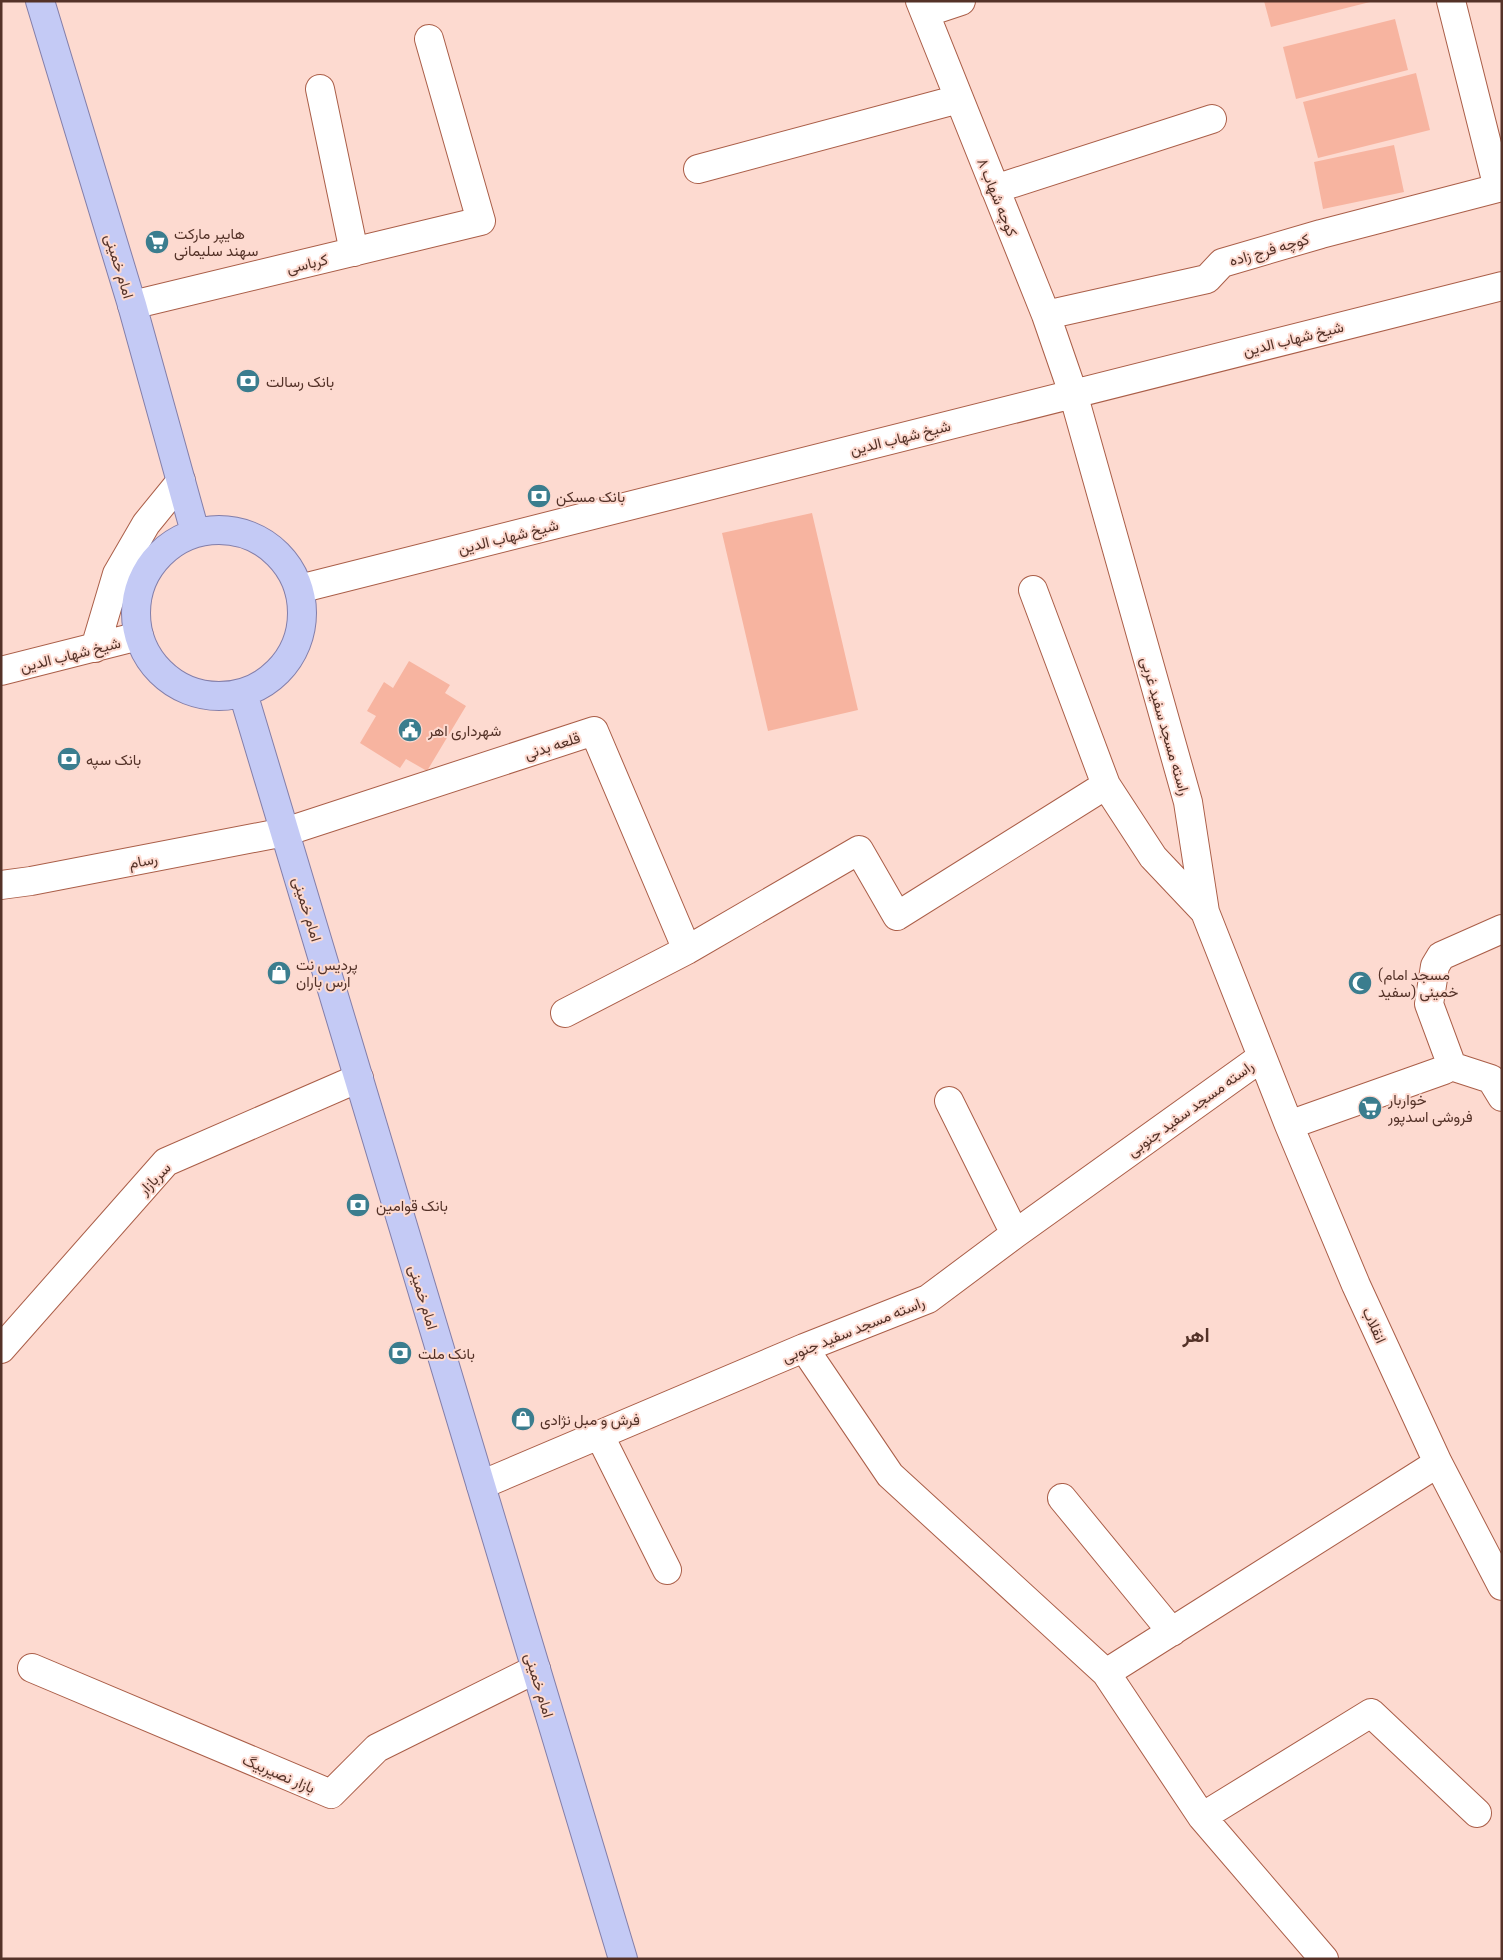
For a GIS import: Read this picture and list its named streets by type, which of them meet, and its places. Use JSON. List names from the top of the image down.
{
  "streets": {
    "main road": ["امام خمینی"],
    "street": [
      "کوچه شهاب ۸",
      "کوچه فرج زاده",
      "کرباسی",
      "شیخ شهاب الدین",
      "راسته مسجد سفید غربی",
      "قلعه بدنی",
      "رسام",
      "راسته مسجد سفید جنوبی",
      "سربازار",
      "انقلاب",
      "بازار نصیربیگ"
    ]
  },
  "crossings": [
    ["کوچه شهاب ۸", "کوچه فرج زاده"],
    ["کوچه شهاب ۸", "شیخ شهاب الدین"],
    ["کوچه شهاب ۸", "راسته مسجد سفید غربی"],
    ["کرباسی", "امام خمینی"],
    ["امام خمینی", "شیخ شهاب الدین"],
    ["امام خمینی", "قلعه بدنی"],
    ["امام خمینی", "رسام"],
    ["امام خمینی", "راسته مسجد سفید جنوبی"],
    ["امام خمینی", "سربازار"],
    ["امام خمینی", "بازار نصیربیگ"],
    ["شیخ شهاب الدین", "راسته مسجد سفید غربی"],
    ["راسته مسجد سفید غربی", "راسته مسجد سفید جنوبی"],
    ["راسته مسجد سفید غربی", "انقلاب"],
    ["قلعه بدنی", "رسام"],
    ["راسته مسجد سفید جنوبی", "انقلاب"]
  ],
  "districts": ["اهر"],
  "places": {
    "supermarket": ["هایپر مارکت سهند سلیمانی", "خواربار فروشی اسدپور"],
    "bank": [
      "بانک رسالت",
      "بانک مسکن",
      "بانک سپه",
      "بانک قوامین",
      "بانک ملت"
    ],
    "public building": ["شهرداری اهر"],
    "shop": ["پردیس نت ارس باران", "فرش و مبل نژادی"],
    "mosque": ["(مسجد امام خمینی (سفید"]
  }
}
